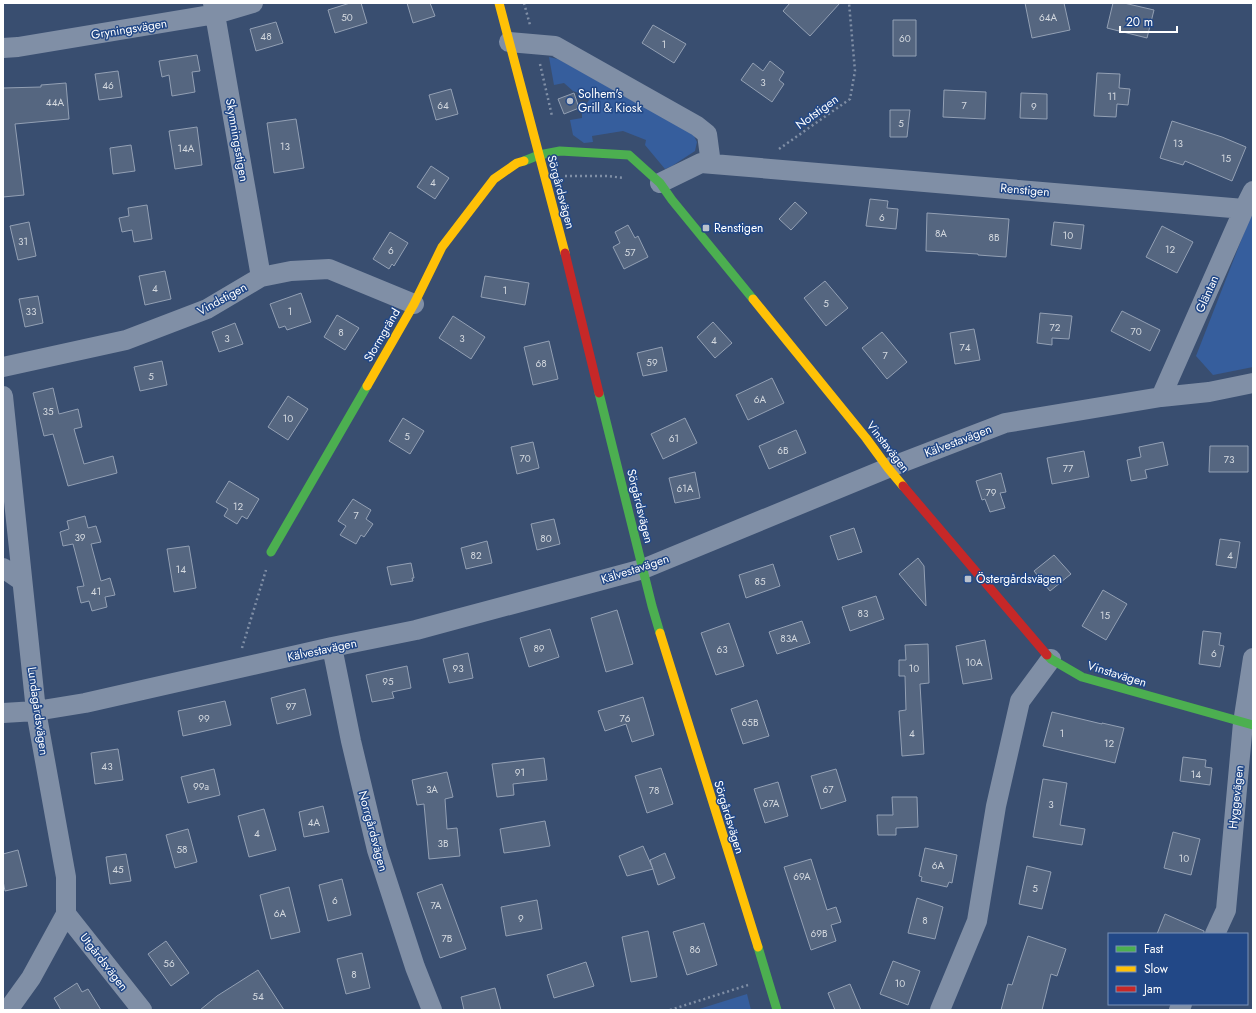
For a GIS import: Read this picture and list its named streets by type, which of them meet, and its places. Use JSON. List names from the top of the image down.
{
  "streets": {
    "street": [
      "Gryningsvägen",
      "Skymningsstigen",
      "Renstigen",
      "Sörgårdsvägen",
      "Gläntan",
      "Vindstigen",
      "Stormgränd",
      "Kälvestavägen",
      "Vinstavägen",
      "Lundagårdsvägen",
      "Hyggevägen",
      "Norrgårdsvägen",
      "Utgårdsvägen"
    ],
    "path": ["Notstigen"]
  },
  "crossings": [
    ["Gryningsvägen", "Skymningsstigen"],
    ["Notstigen", "Renstigen"],
    ["Skymningsstigen", "Vindstigen"],
    ["Renstigen", "Gläntan"],
    ["Renstigen", "Vinstavägen"],
    ["Sörgårdsvägen", "Stormgränd"],
    ["Sörgårdsvägen", "Kälvestavägen"],
    ["Sörgårdsvägen", "Vinstavägen"],
    ["Gläntan", "Kälvestavägen"],
    ["Vindstigen", "Stormgränd"],
    ["Stormgränd", "Vinstavägen"],
    ["Kälvestavägen", "Vinstavägen"],
    ["Kälvestavägen", "Lundagårdsvägen"],
    ["Kälvestavägen", "Norrgårdsvägen"],
    ["Vinstavägen", "Hyggevägen"],
    ["Lundagårdsvägen", "Utgårdsvägen"]
  ],
  "places": {
    "other": ["Solhem's Grill & Kiosk"],
    "transit": ["Renstigen", "Östergårdsvägen"]
  },
  "house_numbers": [
    "50",
    "64A",
    "48",
    "60",
    "1",
    "3",
    "46",
    "11",
    "44A",
    "64",
    "7",
    "9",
    "5",
    "13",
    "13",
    "14A",
    "15",
    "4",
    "6",
    "8A",
    "10",
    "8B",
    "31",
    "12",
    "6",
    "57",
    "4",
    "1",
    "5",
    "33",
    "1",
    "72",
    "70",
    "8",
    "3",
    "3",
    "4",
    "74",
    "7",
    "59",
    "68",
    "5",
    "6A",
    "35",
    "10",
    "5",
    "61",
    "6B",
    "70",
    "73",
    "77",
    "61A",
    "79",
    "12",
    "7",
    "39",
    "80",
    "82",
    "4",
    "14",
    "85",
    "41",
    "83",
    "15",
    "83A",
    "89",
    "63",
    "6",
    "10A",
    "93",
    "10",
    "95",
    "97",
    "99",
    "76",
    "65B",
    "4",
    "1",
    "12",
    "43",
    "91",
    "14",
    "99a",
    "3A",
    "67",
    "78",
    "67A",
    "3",
    "4A",
    "4",
    "3B",
    "58",
    "10",
    "6A",
    "45",
    "69A",
    "5",
    "6",
    "7A",
    "6A",
    "9",
    "8",
    "69B",
    "7B",
    "86",
    "56",
    "8",
    "10",
    "54"
  ],
  "legend": ["Fast", "Slow", "Jam"],
  "scale_bar": "20 m"
}
